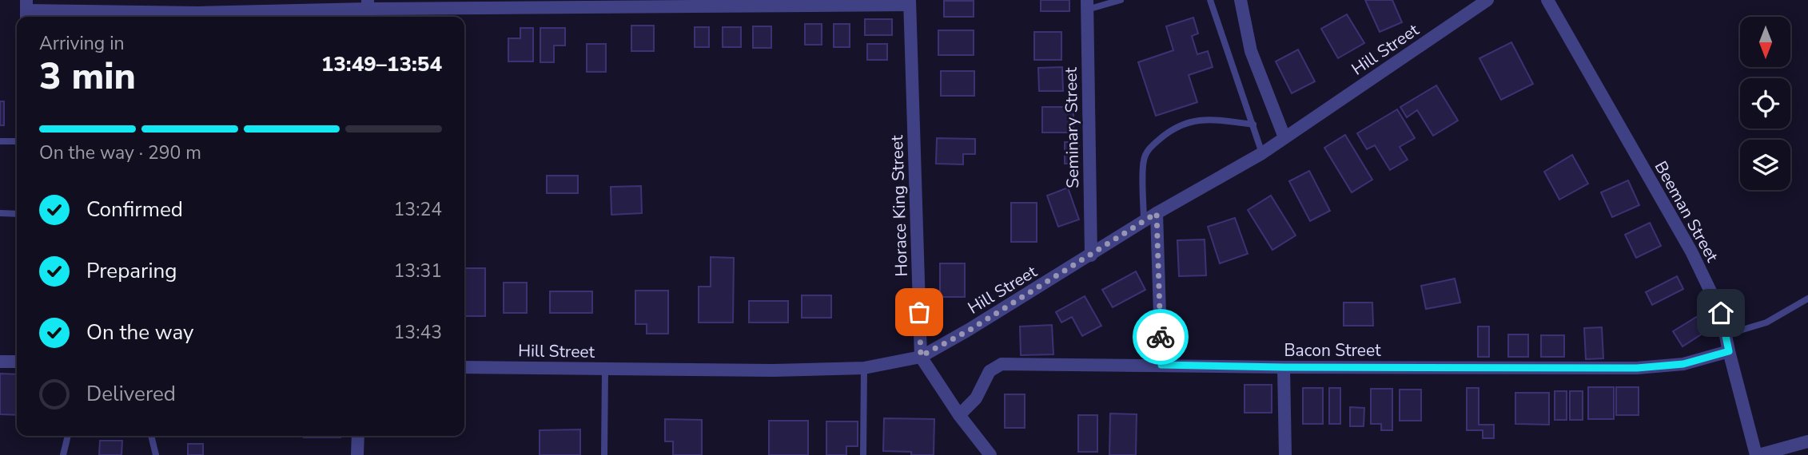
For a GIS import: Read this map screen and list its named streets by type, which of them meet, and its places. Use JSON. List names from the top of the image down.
{
  "streets": {
    "street": [
      "Hill Street",
      "Seminary Street",
      "Horace King Street",
      "Beeman Street",
      "Bacon Street"
    ]
  },
  "crossings": [
    ["Hill Street", "Seminary Street"],
    ["Hill Street", "Horace King Street"],
    ["Beeman Street", "Bacon Street"]
  ],
  "north": "bottom",
  "page": {
    "heading": ["3 min", "Arriving in", "13:49–13:54"],
    "bar": "On the way · 290 m",
    "list": [
      ["Confirmed", "13:24"],
      ["Preparing", "13:31"],
      ["On the way", "13:43"],
      "Delivered"
    ]
  }
}
